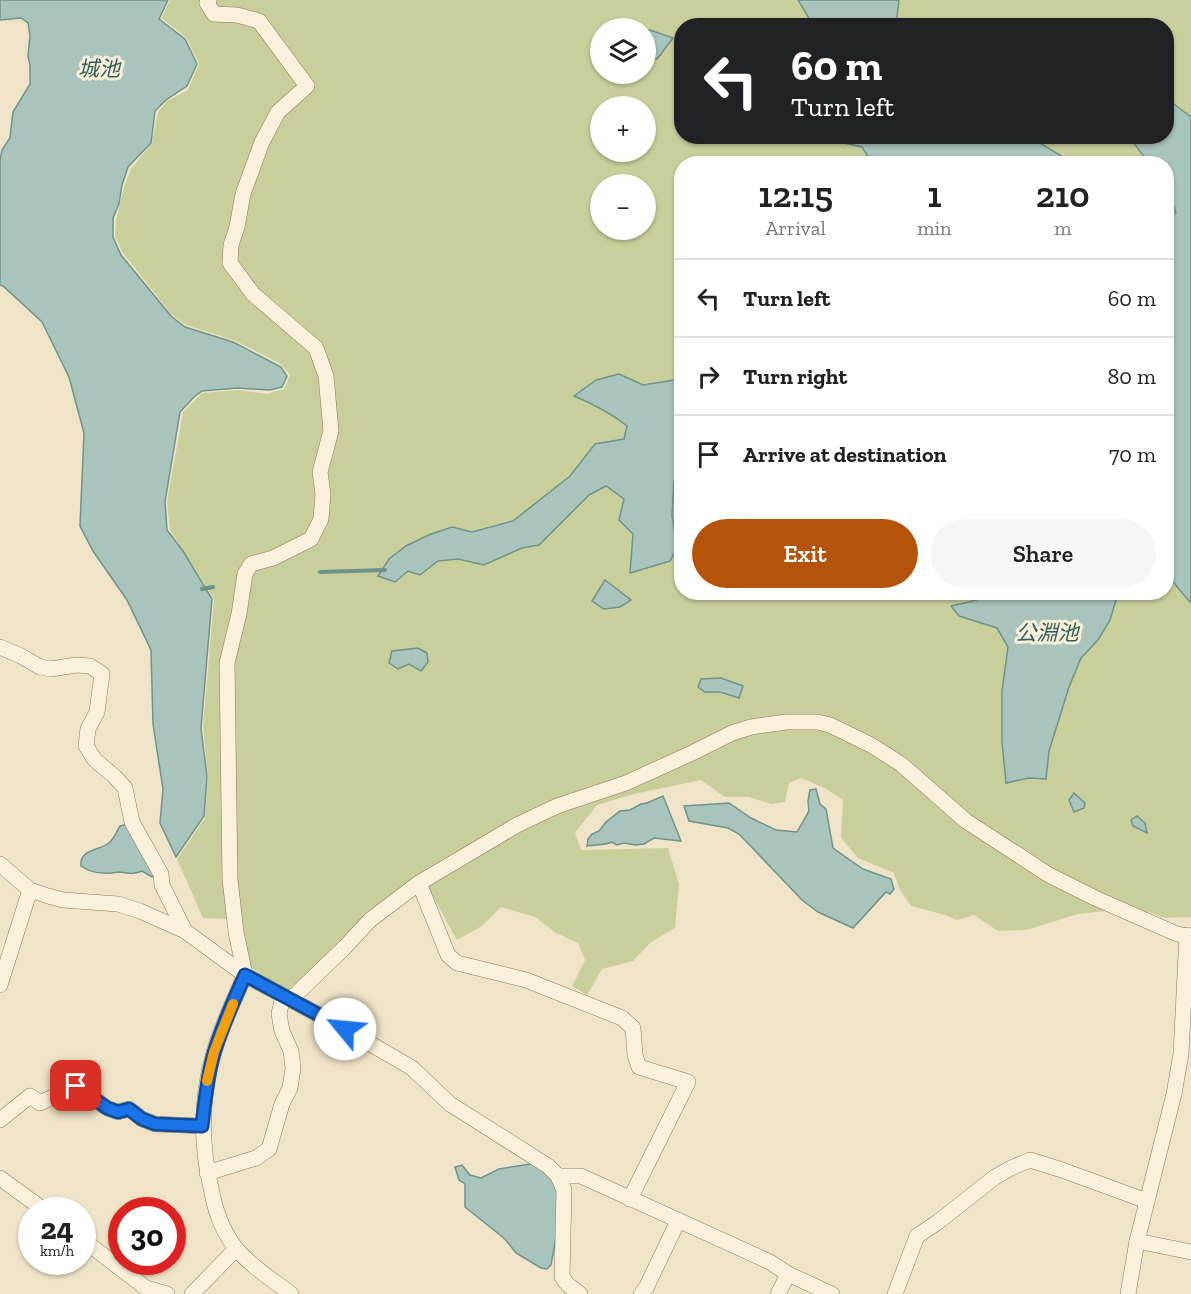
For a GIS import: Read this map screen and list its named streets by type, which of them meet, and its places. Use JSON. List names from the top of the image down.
{
  "water": ["城池", "公淵池"],
  "page": {
    "map_buttons": ["+", "−"],
    "turn": ["60 m", "Turn left"],
    "eta": [
      "12:15",
      "Arrival",
      "1",
      "min",
      "210",
      "m"
    ],
    "list": [
      {
        "name": "Turn left",
        "value": "60 m"
      },
      {
        "name": "Turn right",
        "value": "80 m"
      },
      {
        "name": "Arrive at destination",
        "value": "70 m"
      }
    ],
    "buttons": ["Exit", "Share"],
    "speed": "24 km/h",
    "limit": "30"
  }
}
